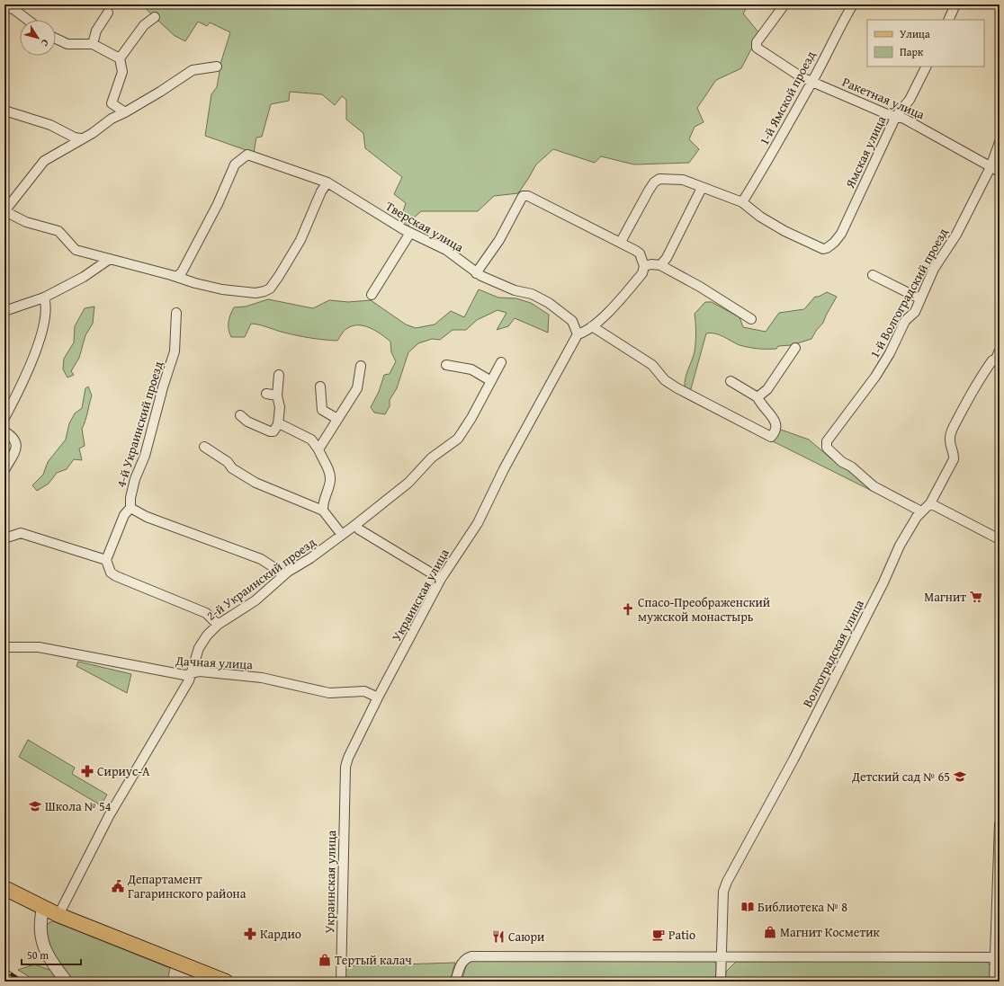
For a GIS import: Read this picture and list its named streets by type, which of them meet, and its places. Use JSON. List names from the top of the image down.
{
  "streets": {
    "street": [
      "1-й Ямской проезд",
      "Ракетная улица",
      "Ямская улица",
      "Тверская улица",
      "1-й Волгоградский проезд",
      "4-й Украинский проезд",
      "2-й Украинский проезд",
      "Украинская улица",
      "Волгоградская улица",
      "Дачная улица"
    ]
  },
  "crossings": [
    ["1-й Ямской проезд", "Ракетная улица"],
    ["1-й Ямской проезд", "Ямская улица"],
    ["Ракетная улица", "Ямская улица"],
    ["Ракетная улица", "1-й Волгоградский проезд"],
    ["Тверская улица", "Украинская улица"],
    ["1-й Волгоградский проезд", "Волгоградская улица"],
    ["2-й Украинский проезд", "Дачная улица"],
    ["Украинская улица", "Дачная улица"]
  ],
  "places": {
    "supermarket": ["Магнит"],
    "church": ["Спасо-Преображенский мужской монастырь"],
    "pharmacy": ["Сириус-А", "Кардио"],
    "school or university": ["Детский сад № 65", "Школа № 54"],
    "public building": ["Департамент Гагаринского района"],
    "library": ["Библиотека № 8"],
    "shop": ["Магнит Косметик", "Тертый калач"],
    "cafe": ["Patio"],
    "restaurant": ["Саюри"]
  },
  "legend": ["Улица", "Парк"],
  "scale_bar": "50 m",
  "north": "bottom right"
}
